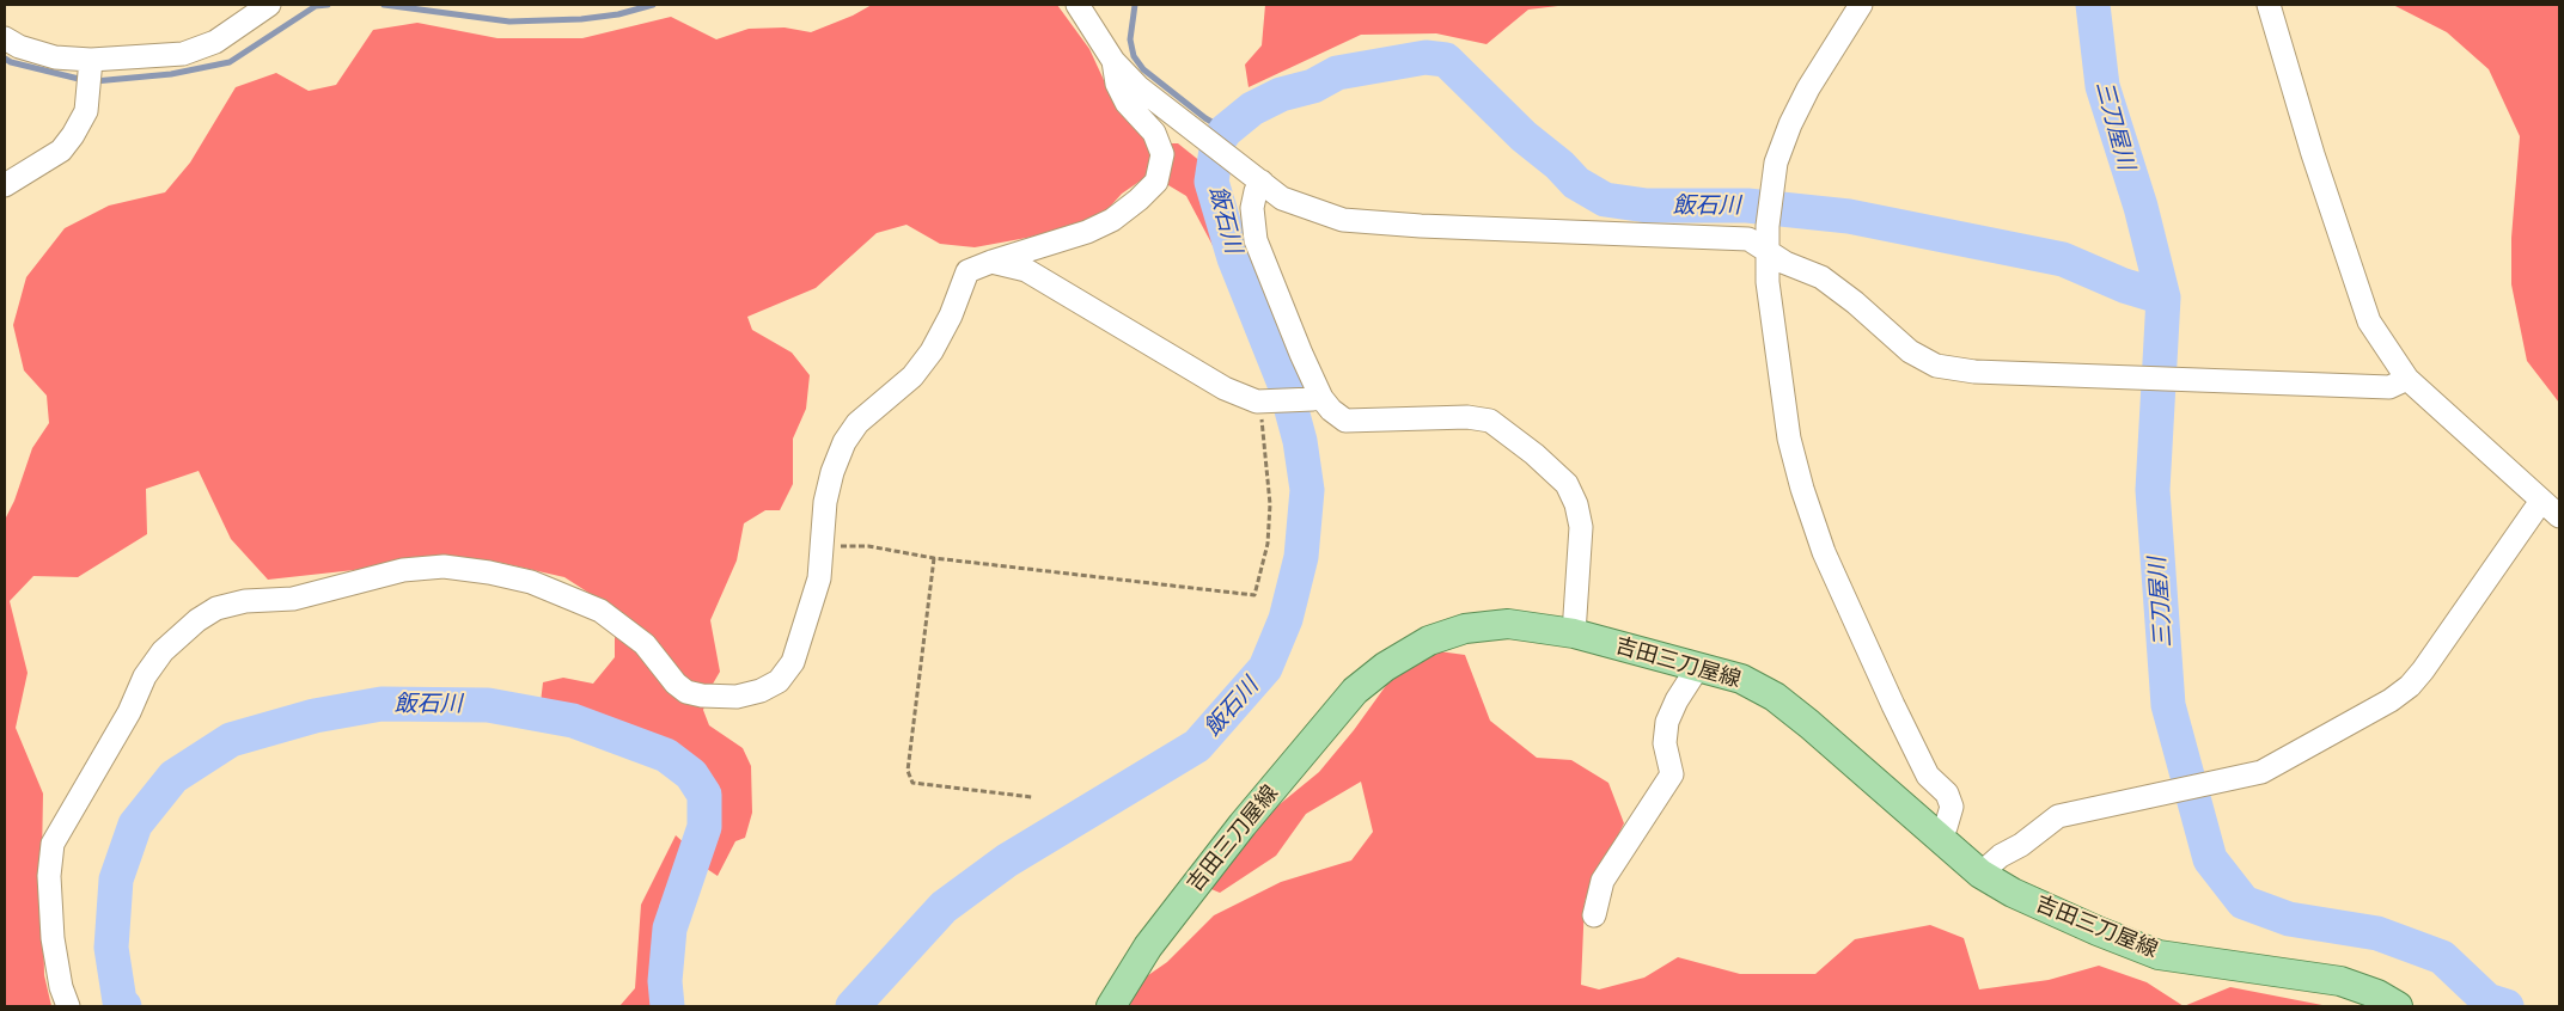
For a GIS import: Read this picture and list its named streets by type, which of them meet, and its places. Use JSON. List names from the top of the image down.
{
  "streets": {
    "main road": ["吉田三刀屋線"]
  },
  "water": ["三刀屋川", "飯石川"]
}
